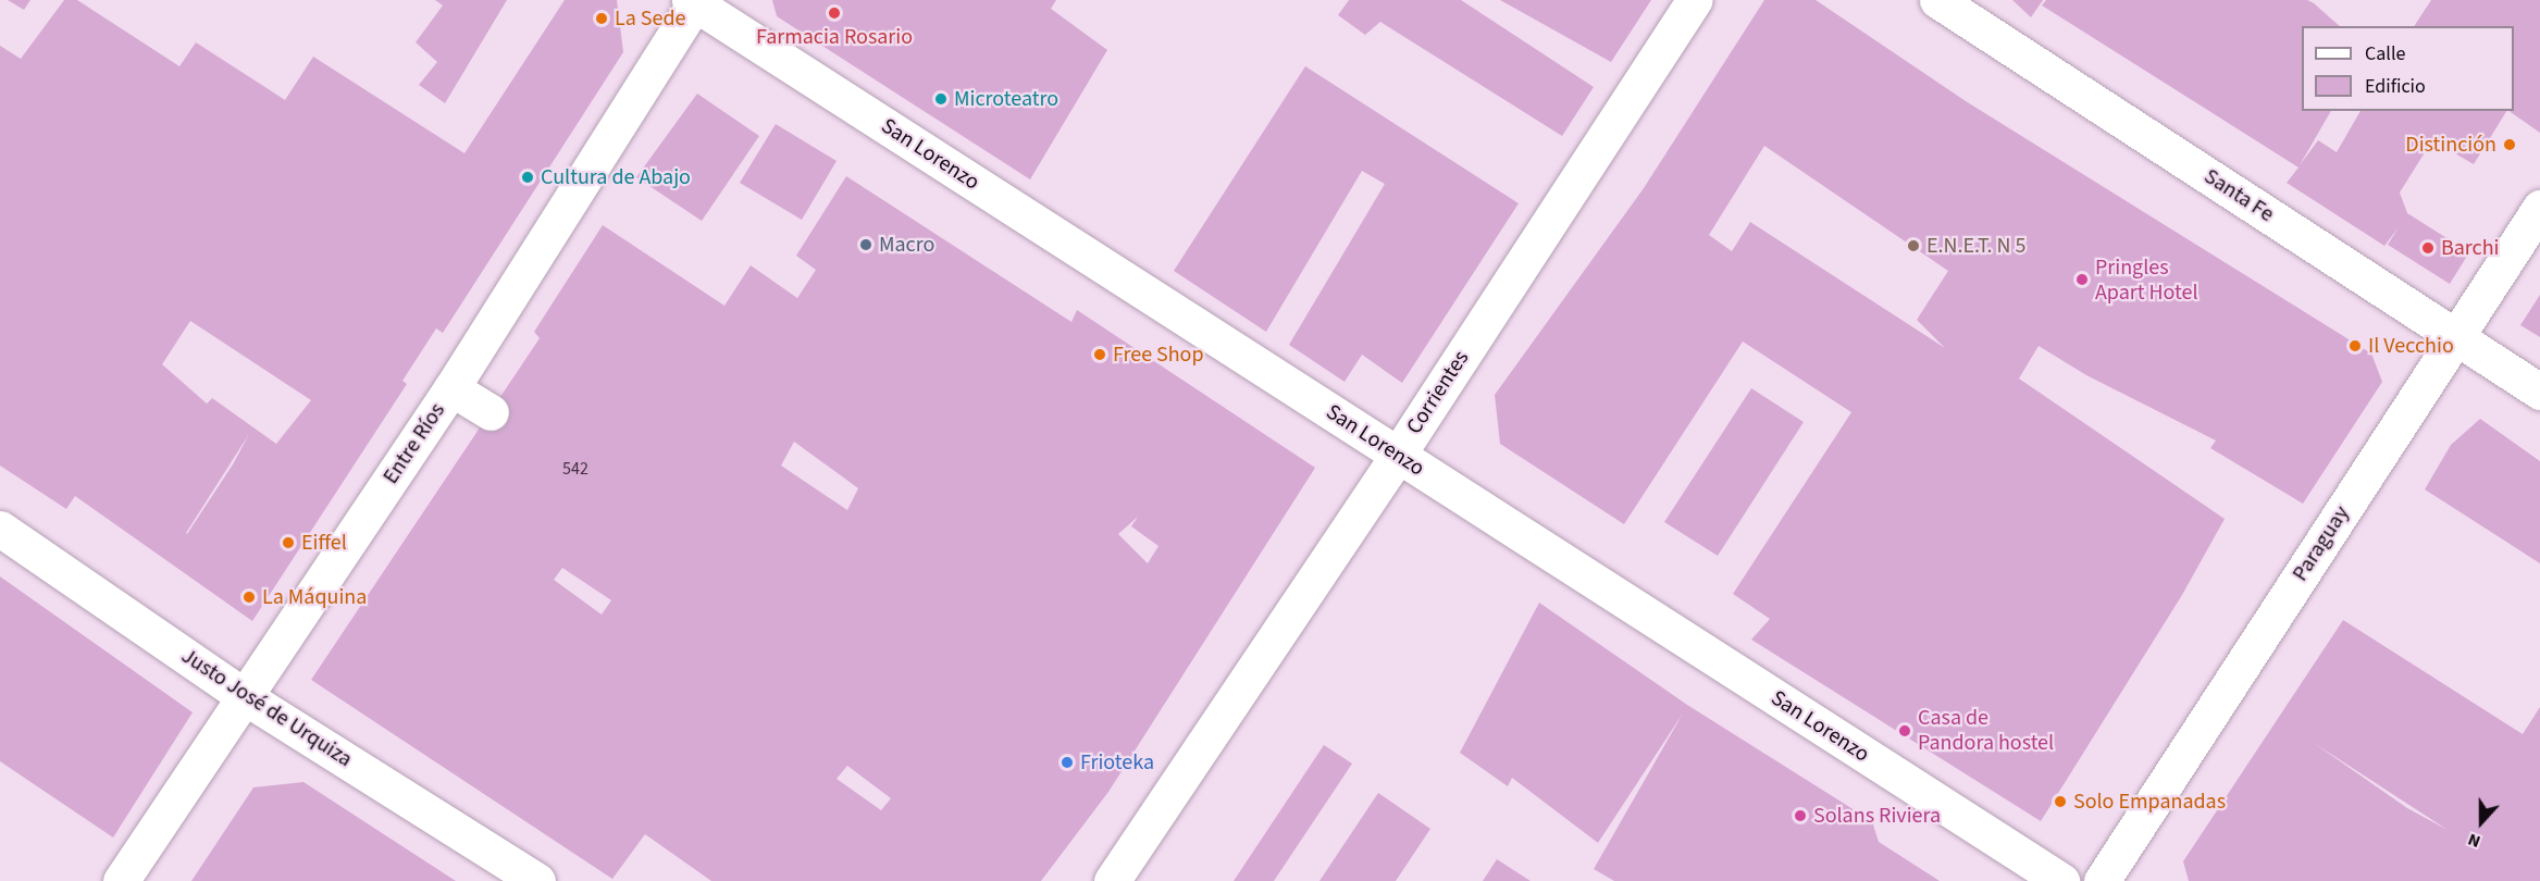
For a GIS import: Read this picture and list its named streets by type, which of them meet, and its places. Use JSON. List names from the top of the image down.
{
  "streets": {
    "main road": [
      "San Lorenzo",
      "Santa Fe",
      "Corrientes",
      "Entre Ríos",
      "Paraguay",
      "Justo José de Urquiza"
    ]
  },
  "crossings": [
    ["San Lorenzo", "Corrientes"],
    ["San Lorenzo", "Entre Ríos"],
    ["Santa Fe", "Paraguay"],
    ["Entre Ríos", "Justo José de Urquiza"]
  ],
  "places": [
    "Farmacia Rosario",
    "La Sede",
    "Microteatro",
    "Distinción",
    "Cultura de Abajo",
    "Macro",
    "E.N.E.T. N 5",
    "Barchi",
    "Pringles Apart Hotel",
    "Il Vecchio",
    "Free Shop",
    "Eiffel",
    "La Máquina",
    "Casa de Pandora hostel",
    "Frioteka",
    "Solo Empanadas",
    "Solans Riviera"
  ],
  "house_numbers": ["542"],
  "legend": ["Calle", "Edificio"],
  "north": "bottom"
}
